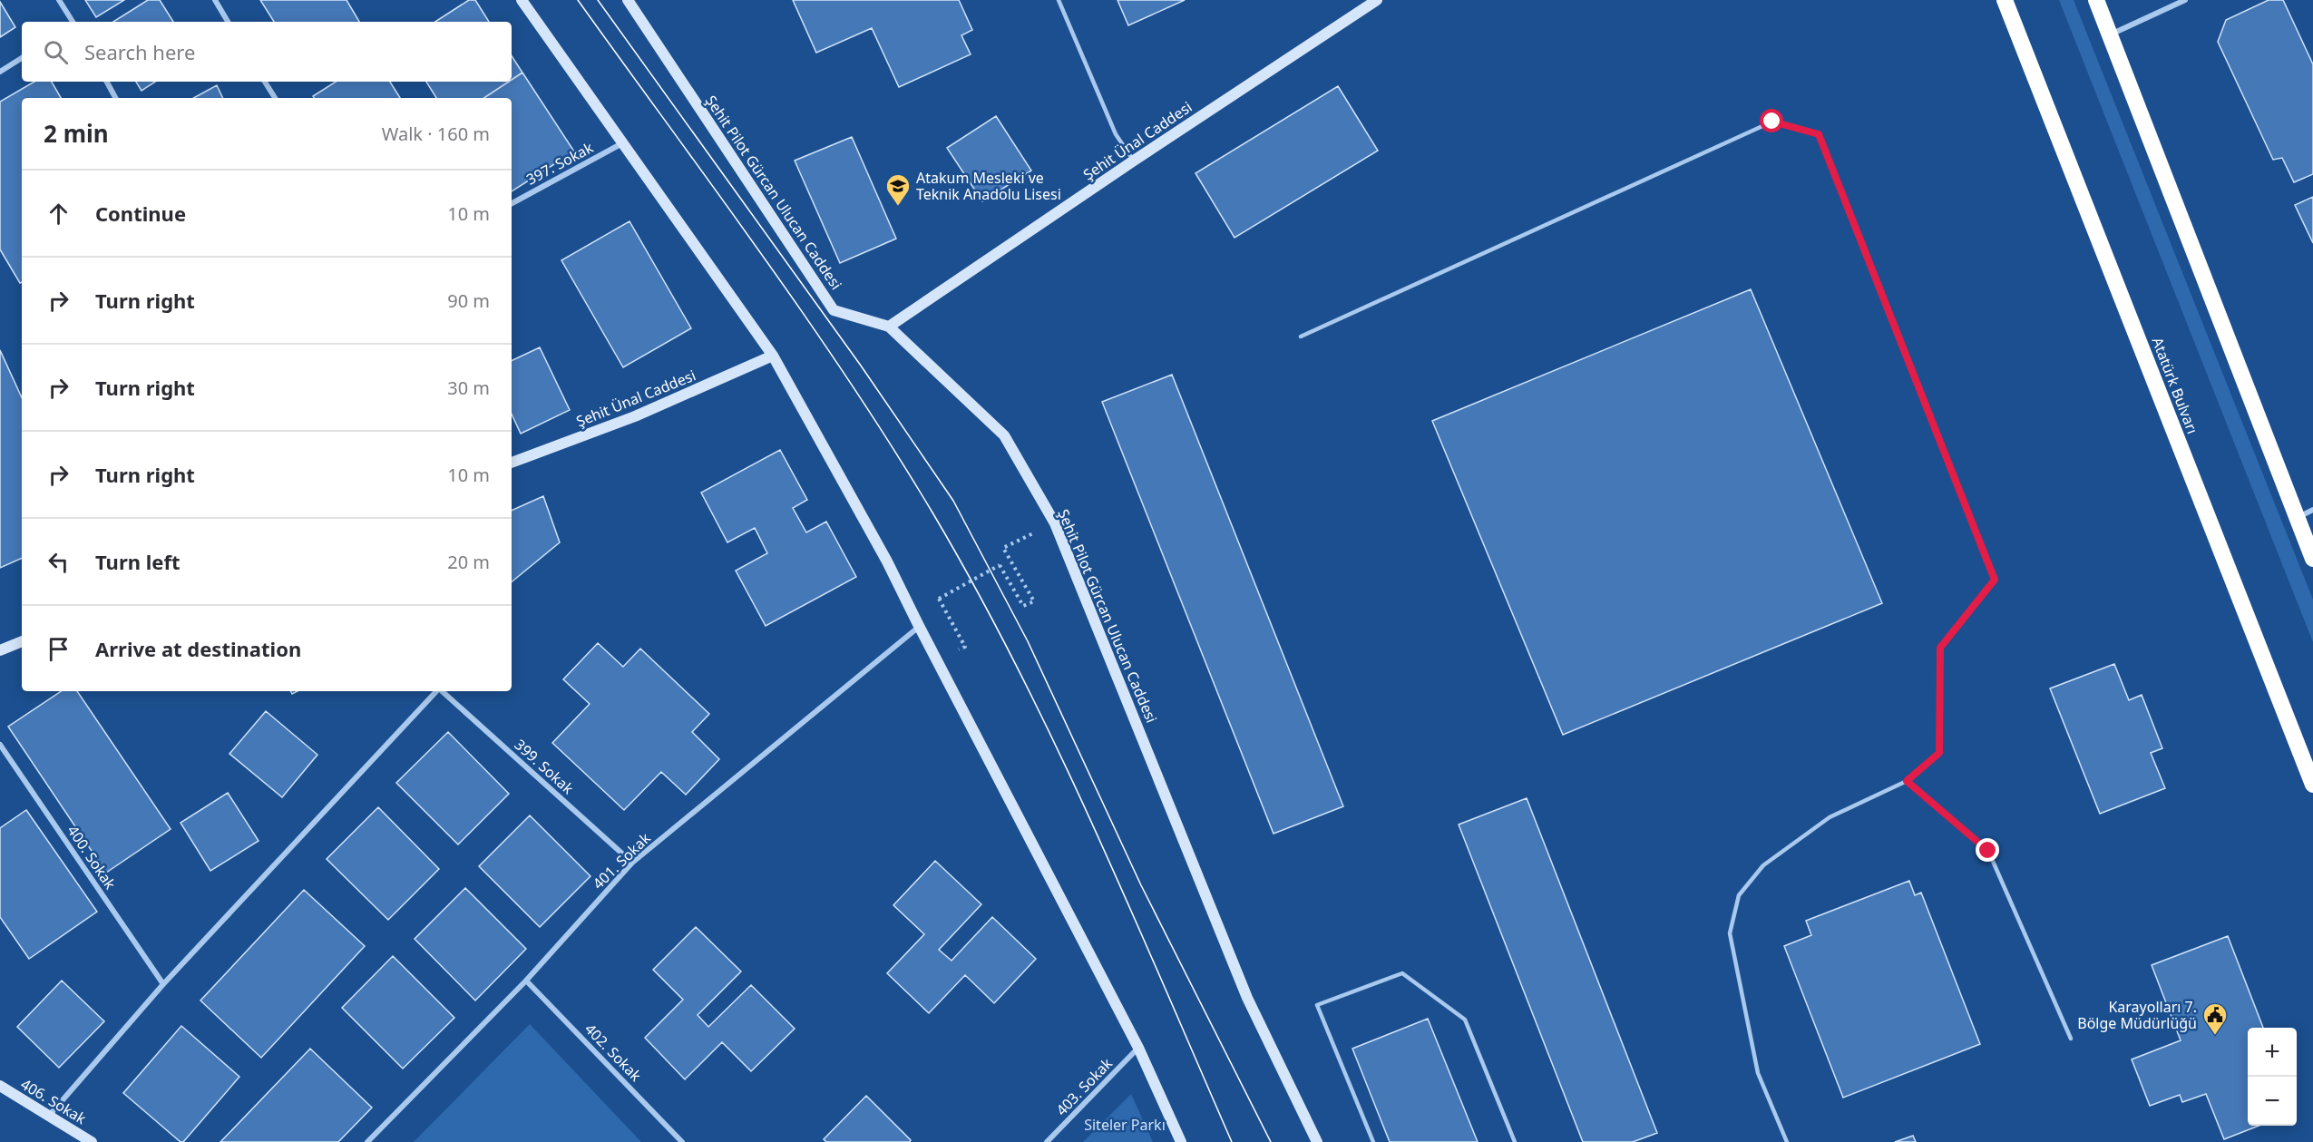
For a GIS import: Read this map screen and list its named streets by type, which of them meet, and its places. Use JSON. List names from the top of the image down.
{
  "streets": {
    "highway": ["Atatürk Bulvarı"],
    "street": [
      "Şehit Ünal Caddesi",
      "397. Sokak",
      "Şehit Pilot Gürcan Ulucan Caddesi",
      "399. Sokak",
      "400. Sokak",
      "401. Sokak",
      "402. Sokak",
      "403. Sokak",
      "406. Sokak"
    ]
  },
  "crossings": [
    ["Şehit Ünal Caddesi", "Şehit Pilot Gürcan Ulucan Caddesi"],
    ["399. Sokak", "401. Sokak"],
    ["401. Sokak", "402. Sokak"]
  ],
  "parks": ["Siteler Parkı"],
  "places": {
    "school or university": ["Atakum Mesleki ve Teknik Anadolu Lisesi"],
    "public building": ["Karayolları 7. Bölge Müdürlüğü"]
  },
  "page": {
    "search": "Search here",
    "heading": ["2 min", "Walk · 160 m"],
    "list": [
      ["Continue", "10 m"],
      ["Turn right", "90 m"],
      ["Turn right", "30 m"],
      ["Turn right", "10 m"],
      ["Turn left", "20 m"],
      "Arrive at destination"
    ],
    "map_buttons": ["+", "−"]
  }
}
